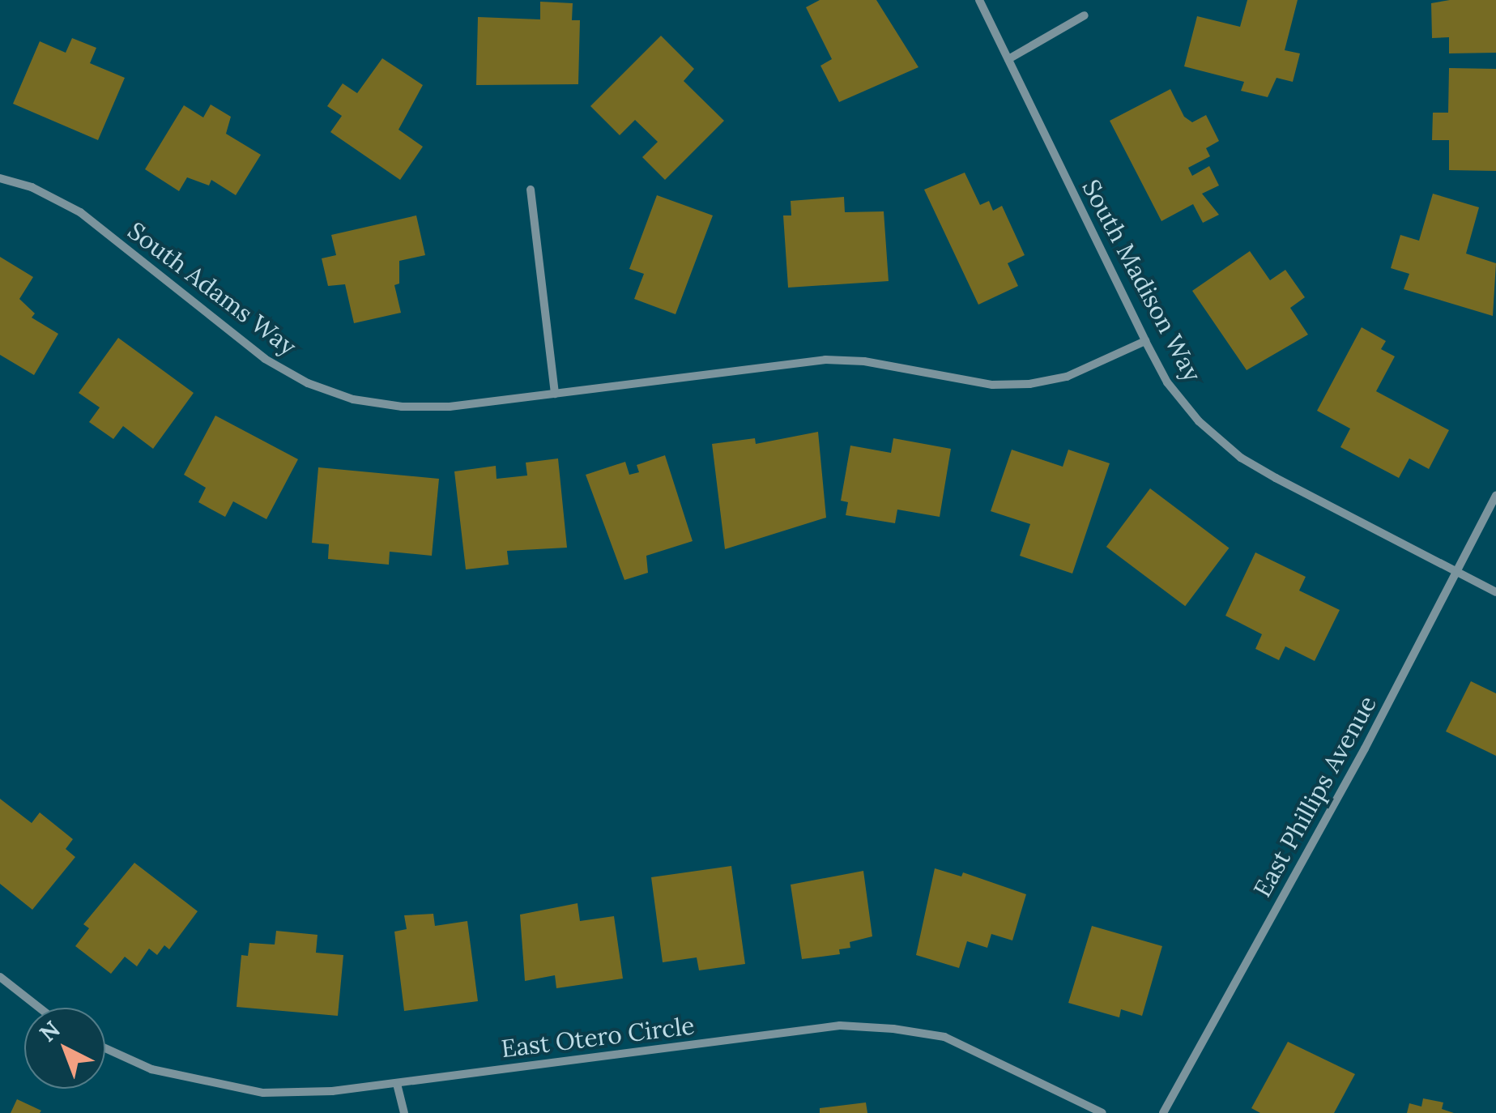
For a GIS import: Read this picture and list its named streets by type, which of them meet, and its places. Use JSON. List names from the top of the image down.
{
  "streets": {
    "street": [
      "South Madison Way",
      "South Adams Way",
      "East Phillips Avenue",
      "East Otero Circle"
    ]
  },
  "crossings": [
    ["South Madison Way", "South Adams Way"],
    ["South Madison Way", "East Phillips Avenue"]
  ],
  "north": "top left"
}
